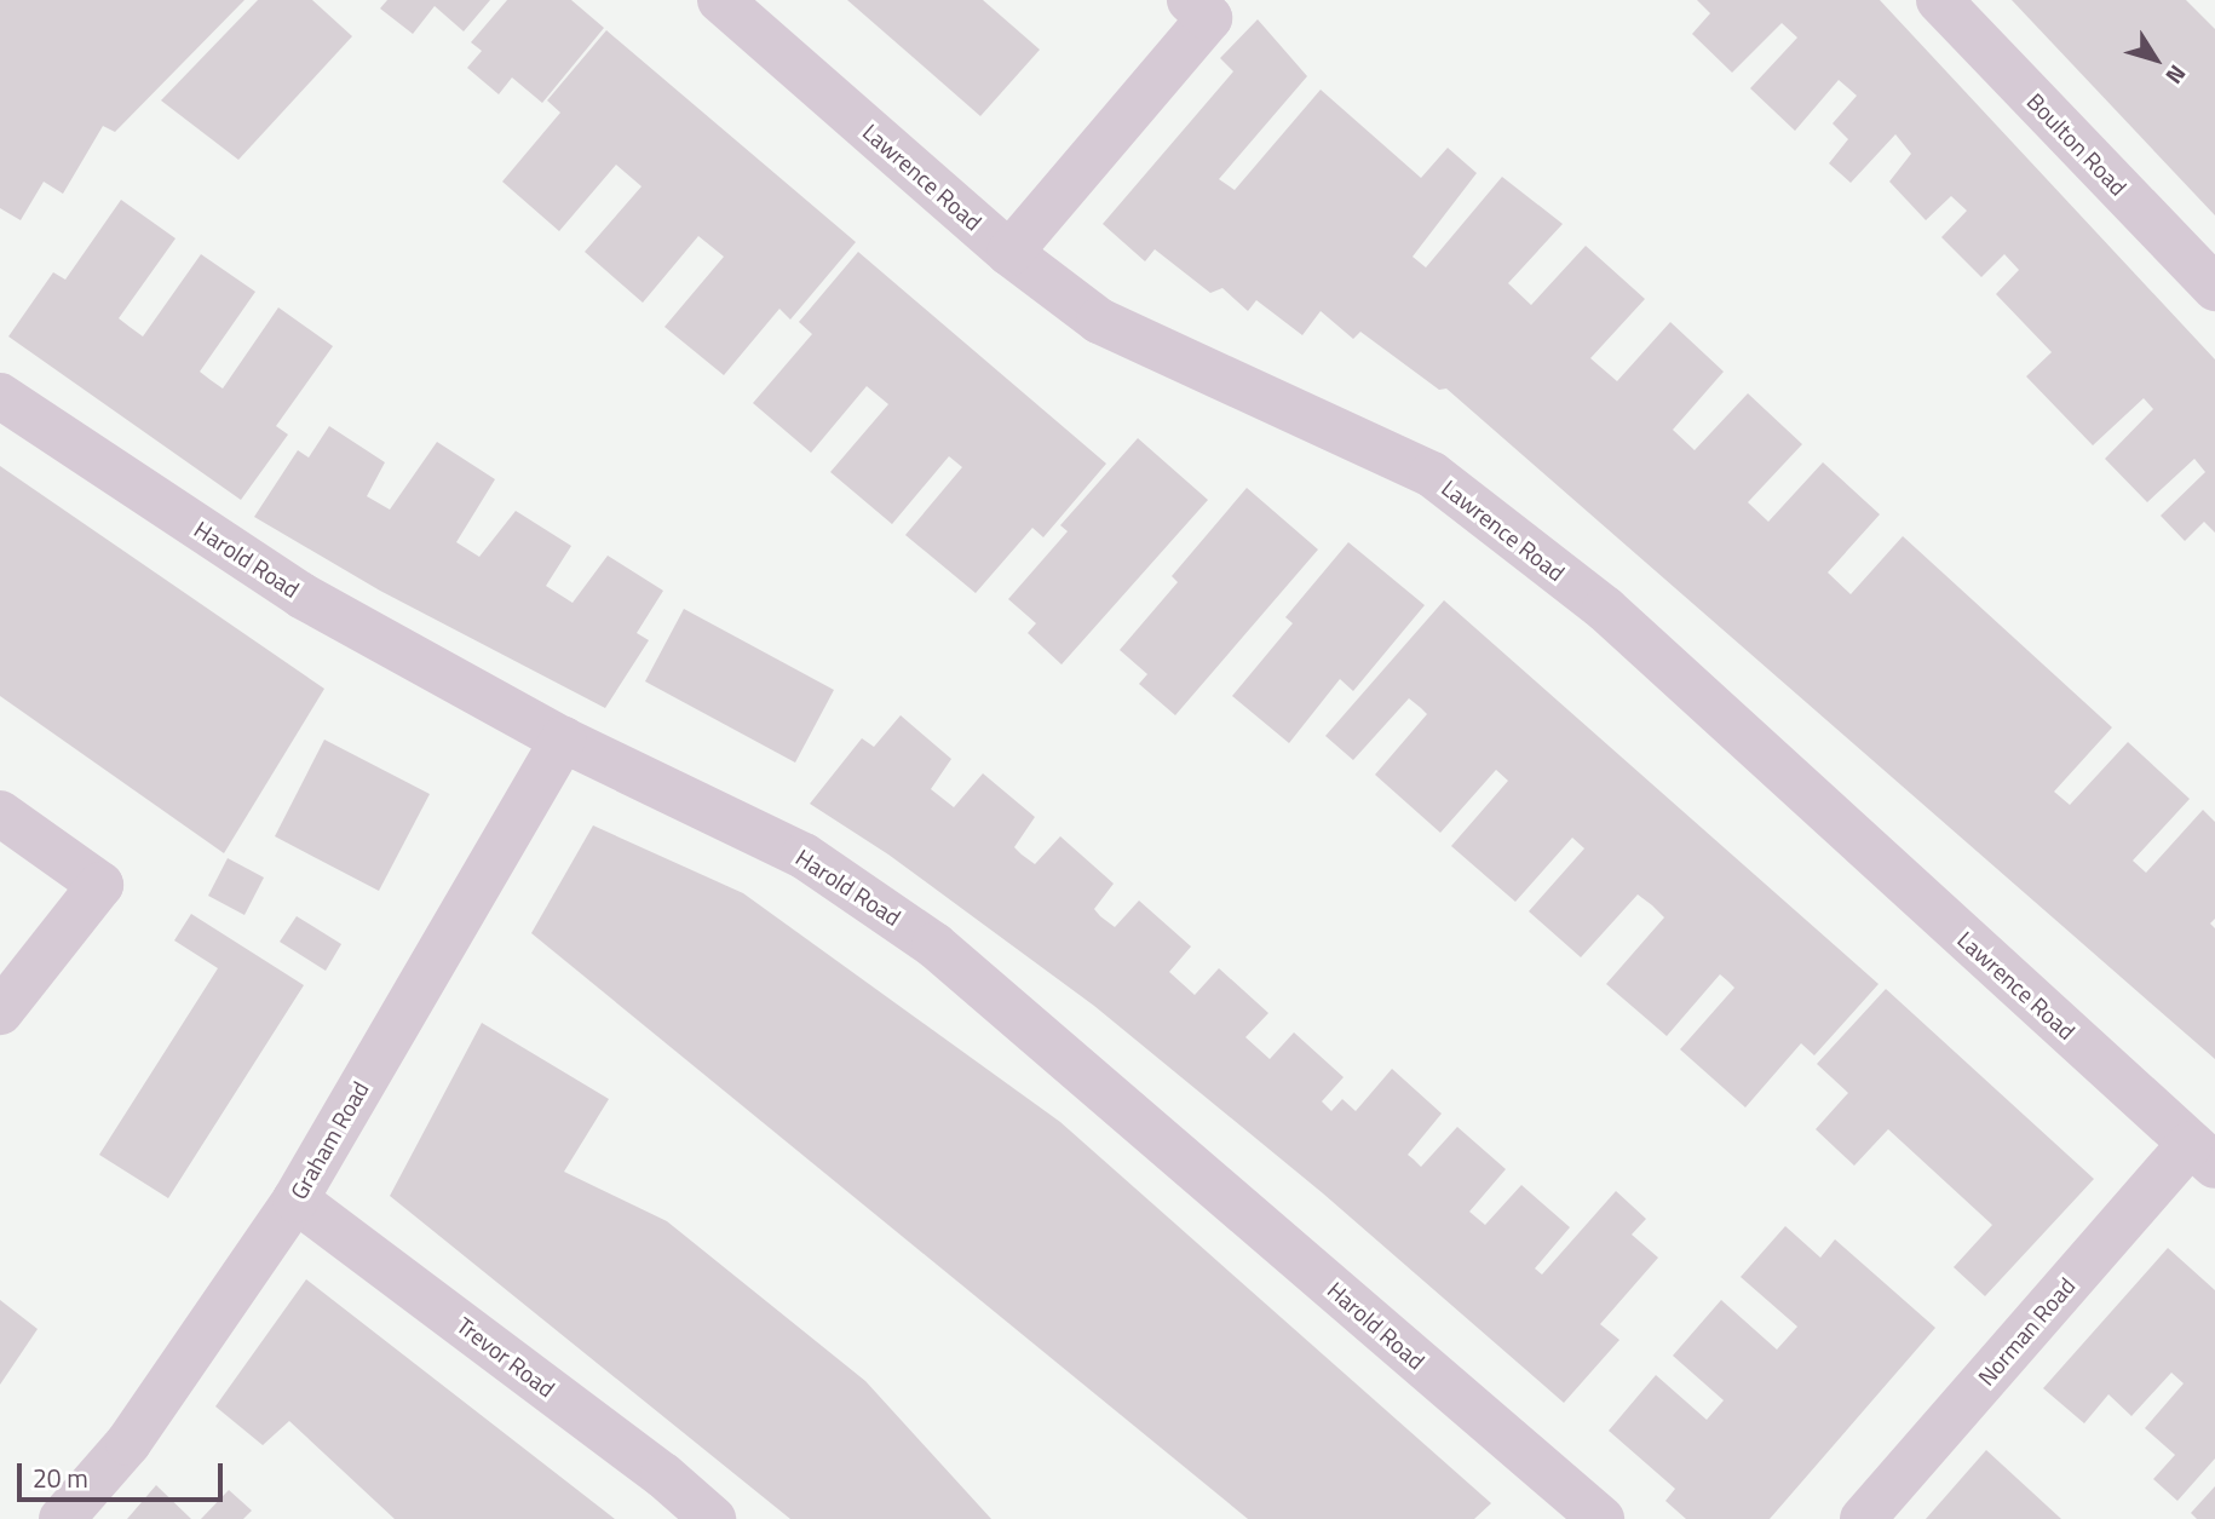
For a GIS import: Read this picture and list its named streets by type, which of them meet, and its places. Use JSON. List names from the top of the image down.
{
  "streets": {
    "street": [
      "Boulton Road",
      "Lawrence Road",
      "Harold Road",
      "Graham Road",
      "Norman Road",
      "Trevor Road"
    ]
  },
  "crossings": [
    ["Lawrence Road", "Norman Road"],
    ["Harold Road", "Graham Road"],
    ["Graham Road", "Trevor Road"]
  ],
  "scale_bar": "20 m",
  "north": "bottom right"
}
